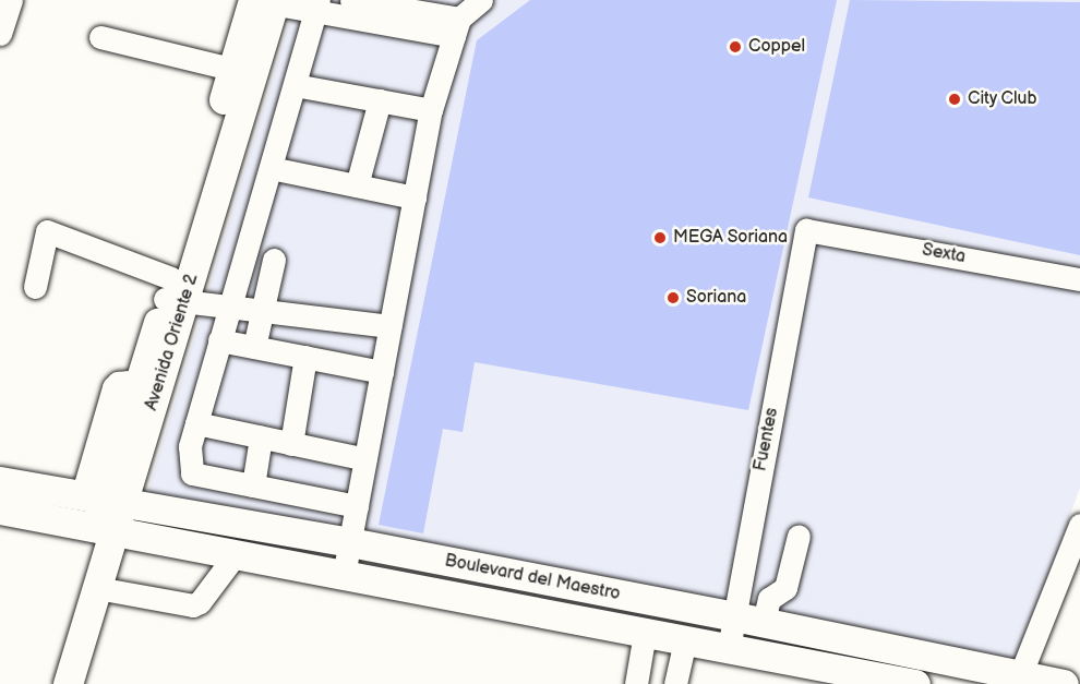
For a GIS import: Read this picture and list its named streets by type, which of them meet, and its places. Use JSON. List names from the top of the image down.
{
  "streets": {
    "main road": ["Avenida Oriente 2", "Boulevard del Maestro"],
    "street": ["Sexta", "Fuentes"]
  },
  "crossings": [
    ["Sexta", "Fuentes"],
    ["Avenida Oriente 2", "Boulevard del Maestro"],
    ["Fuentes", "Boulevard del Maestro"]
  ],
  "places": [
    "Coppel",
    "City Club",
    "MEGA Soriana",
    "Soriana"
  ]
}
